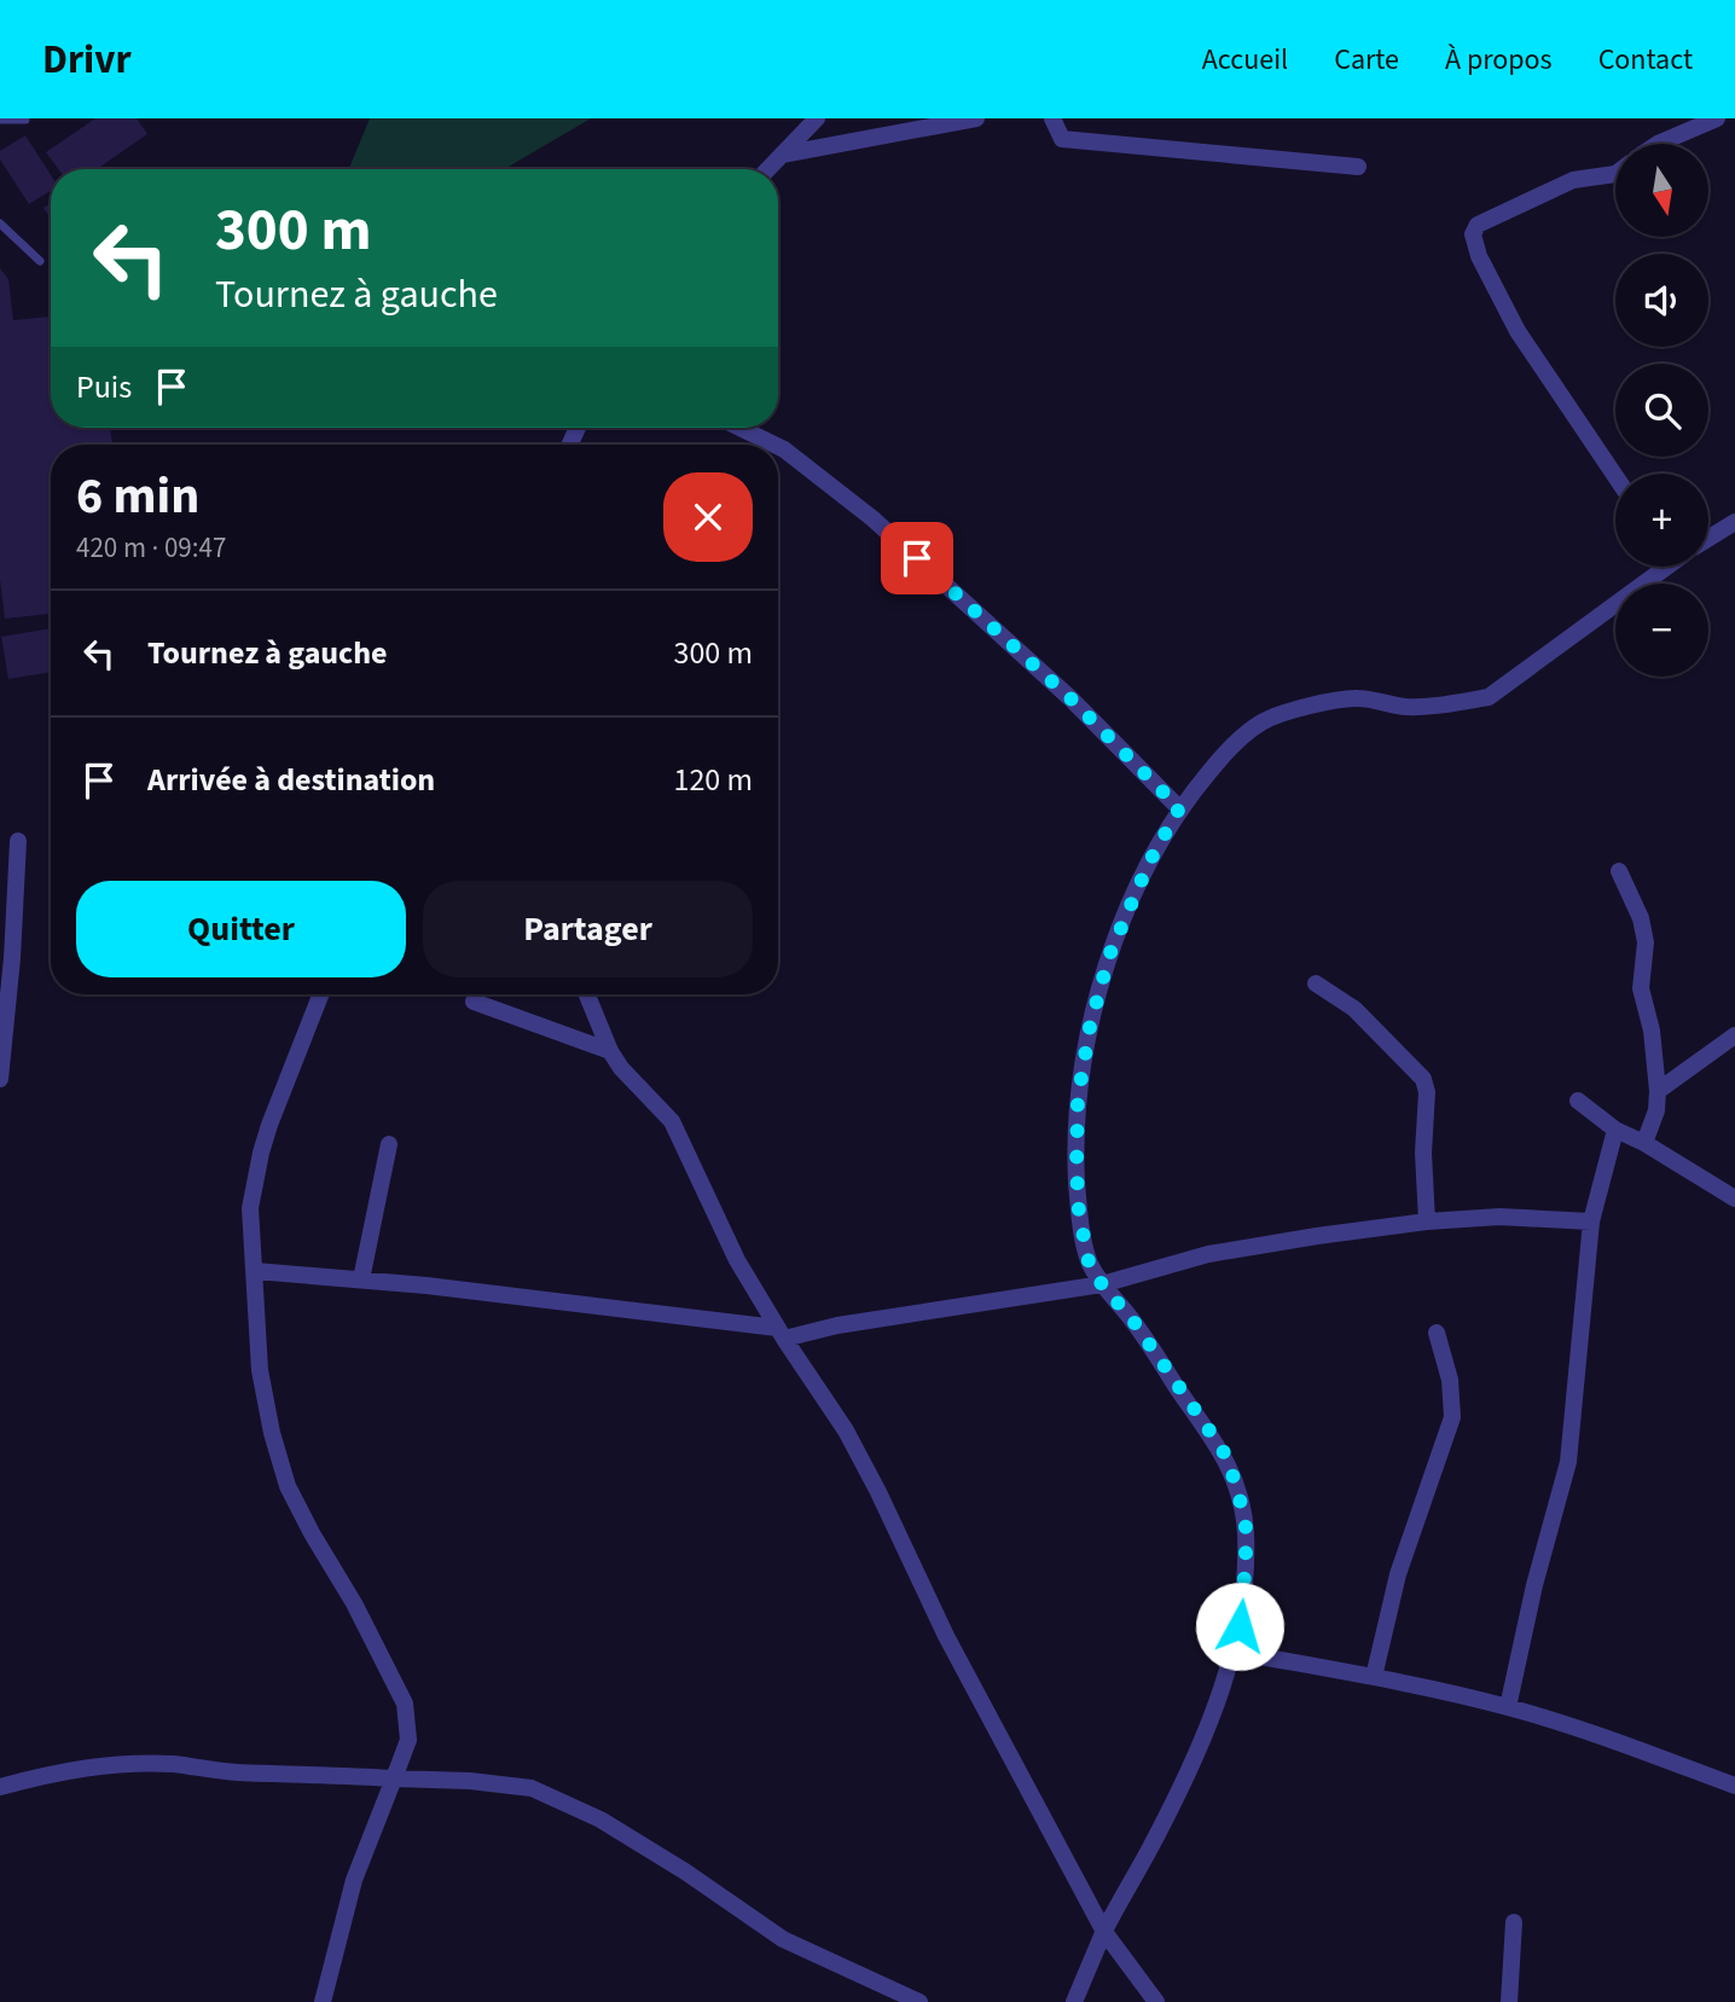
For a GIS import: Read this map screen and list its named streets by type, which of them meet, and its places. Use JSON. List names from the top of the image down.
{
  "north": "bottom",
  "page": {
    "header": "Drivr",
    "nav": [
      "Accueil",
      "Carte",
      "À propos",
      "Contact"
    ],
    "map_buttons": ["+", "−"],
    "turn": ["300 m", "Tournez à gauche"],
    "then": "Puis",
    "heading": ["6 min", "420 m · 09:47"],
    "list": [
      {
        "name": "Tournez à gauche",
        "value": "300 m"
      },
      {
        "name": "Arrivée à destination",
        "value": "120 m"
      }
    ],
    "buttons": ["Quitter", "Partager"]
  }
}
